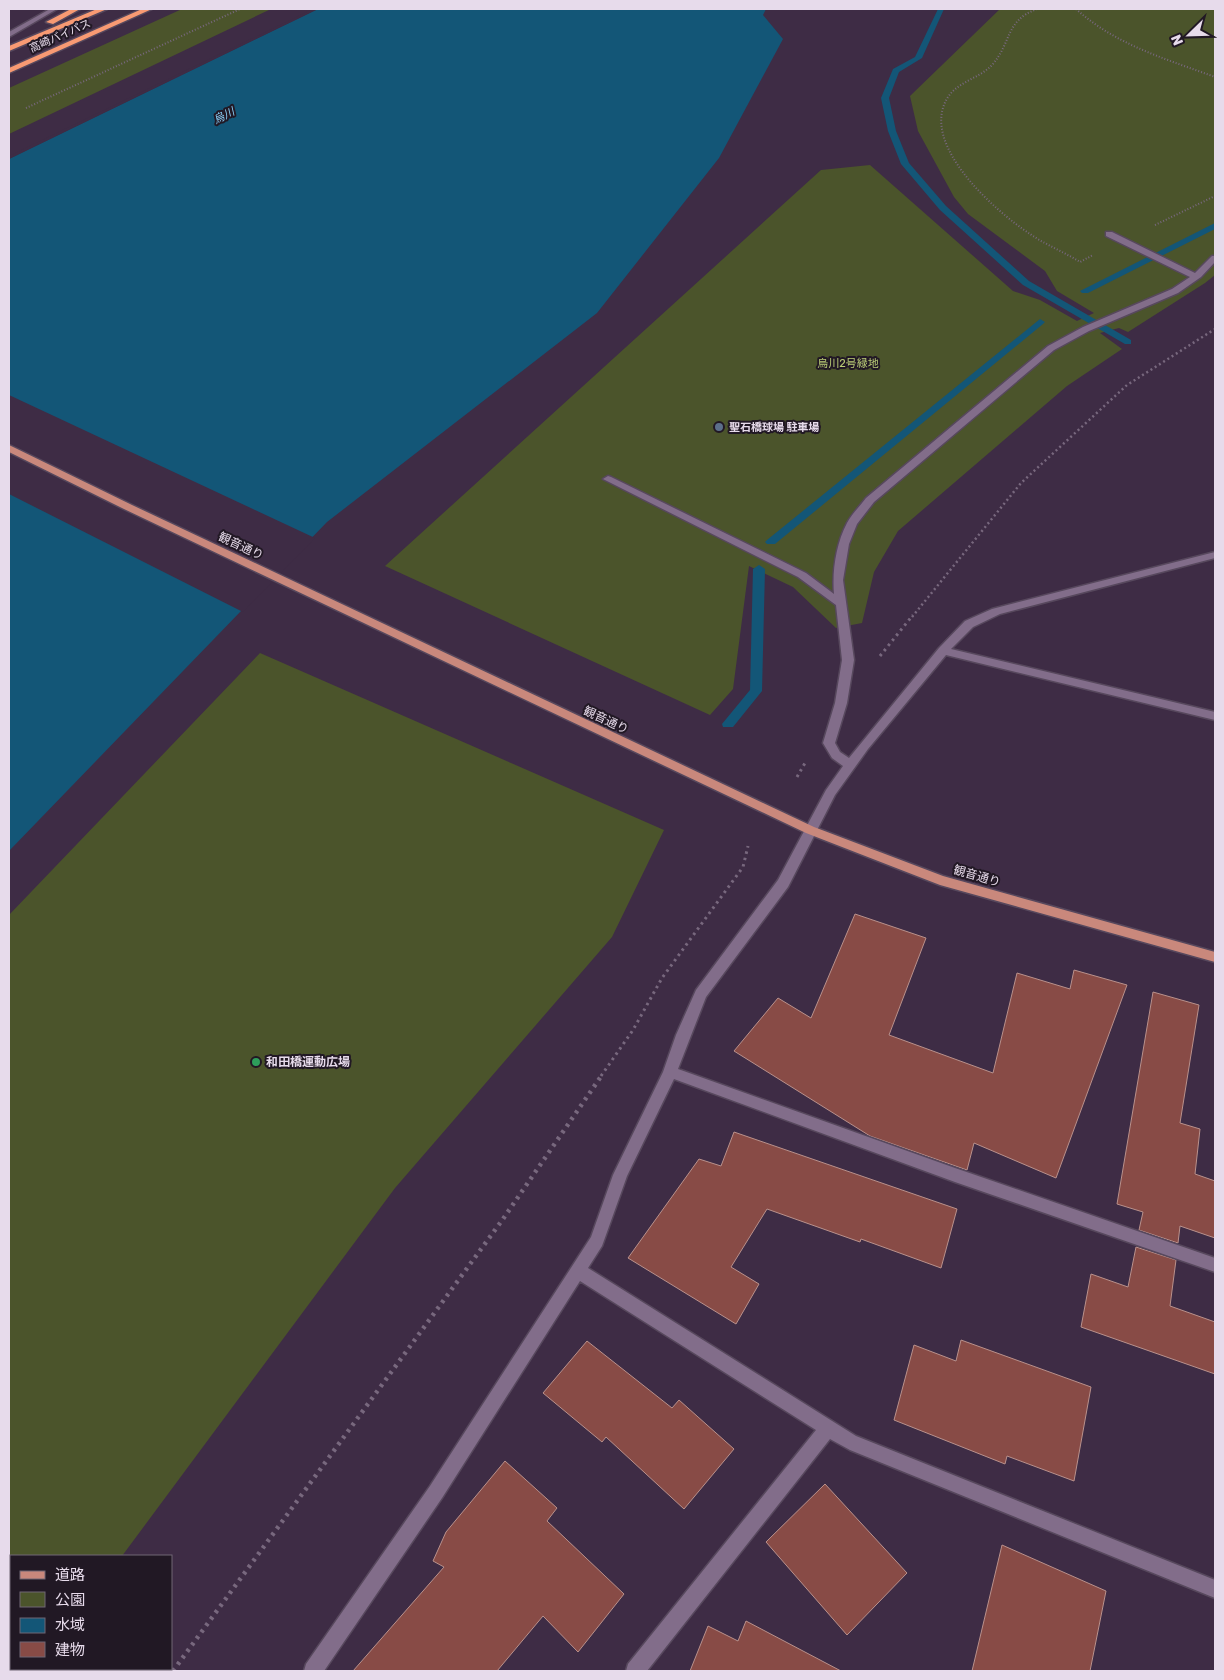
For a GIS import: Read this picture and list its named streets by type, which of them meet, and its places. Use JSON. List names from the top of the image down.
{
  "streets": {
    "highway": ["高崎バイパス"],
    "main road": ["観音通り"]
  },
  "water": ["烏川"],
  "parks": ["烏川2号緑地"],
  "places": ["聖石橋球場 駐車場", "和田橋運動広場"],
  "legend": [
    "道路",
    "公園",
    "水域",
    "建物"
  ],
  "north": "bottom left"
}
